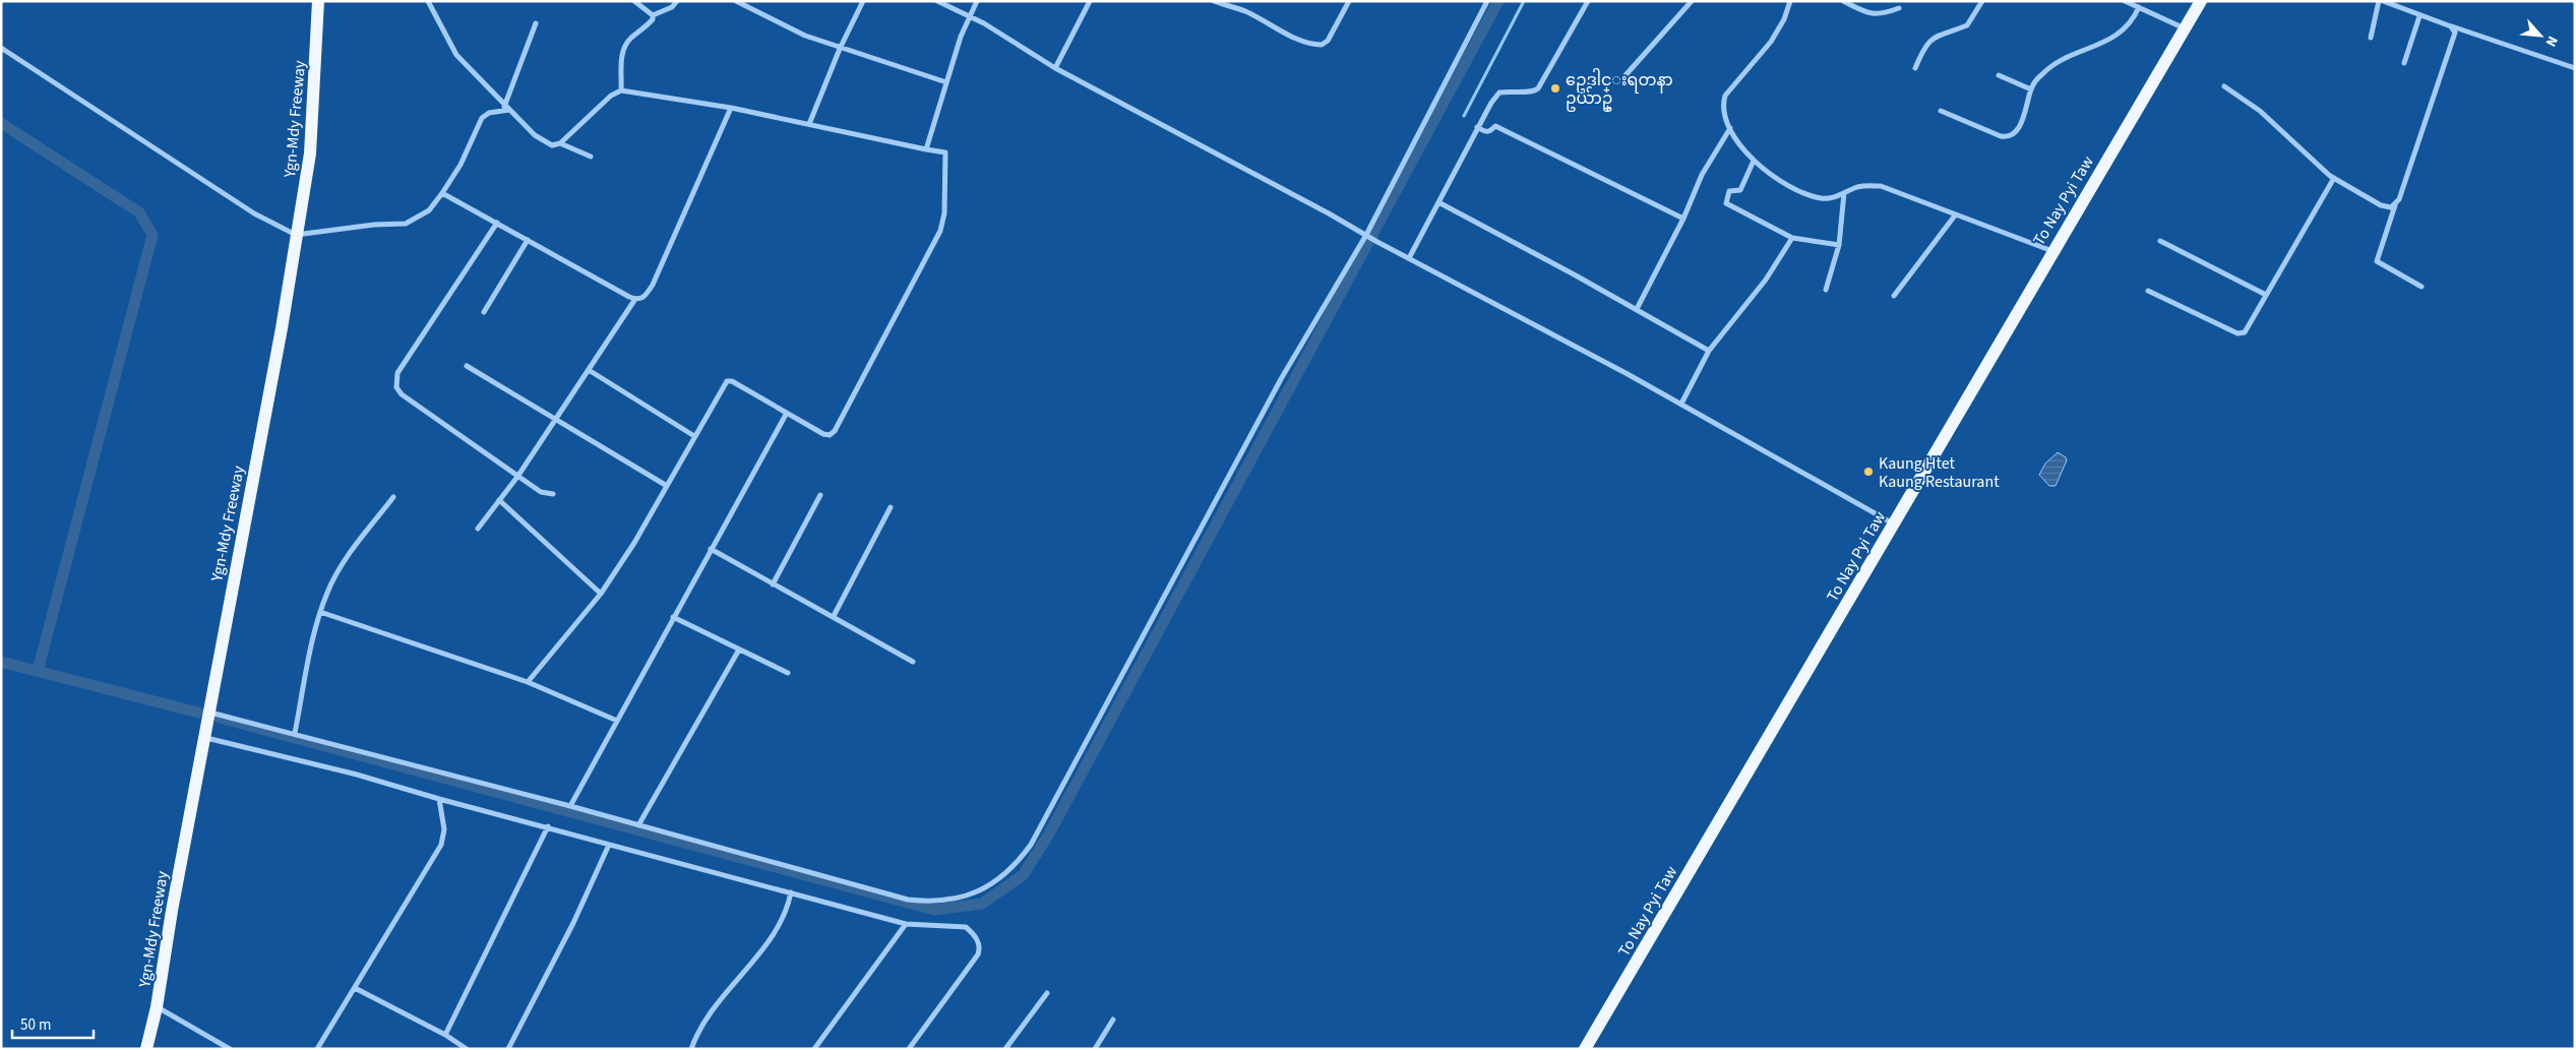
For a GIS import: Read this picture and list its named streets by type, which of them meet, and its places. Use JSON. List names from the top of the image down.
{
  "streets": {
    "main road": ["Ygn-Mdy Freeway", "To Nay Pyi Taw"]
  },
  "places": ["ဥေဒါင္းရတနာ ဥယ်ာဥ္", "Kaung Htet Kaung Restaurant"],
  "scale_bar": "50 m",
  "north": "bottom right"
}
